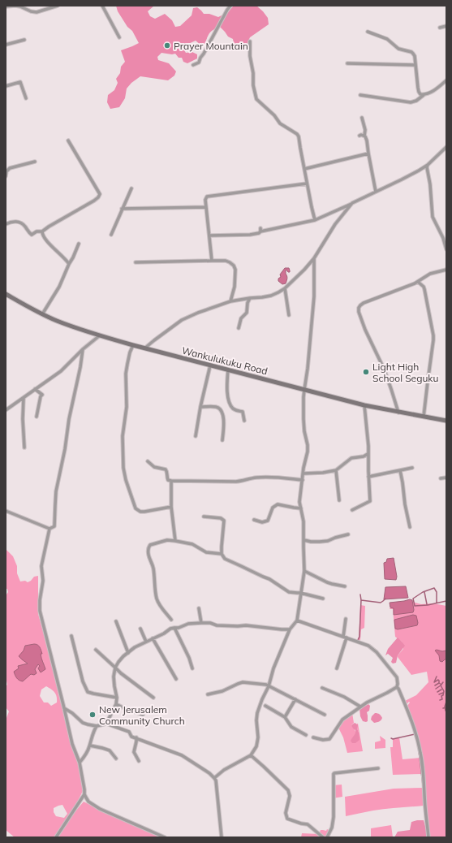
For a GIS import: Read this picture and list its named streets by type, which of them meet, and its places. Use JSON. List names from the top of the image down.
{
  "streets": {
    "main road": ["Wankulukuku Road"]
  },
  "places": ["Prayer Mountain", "Light High School Seguku", "New Jerusalem Community Church"]
}
